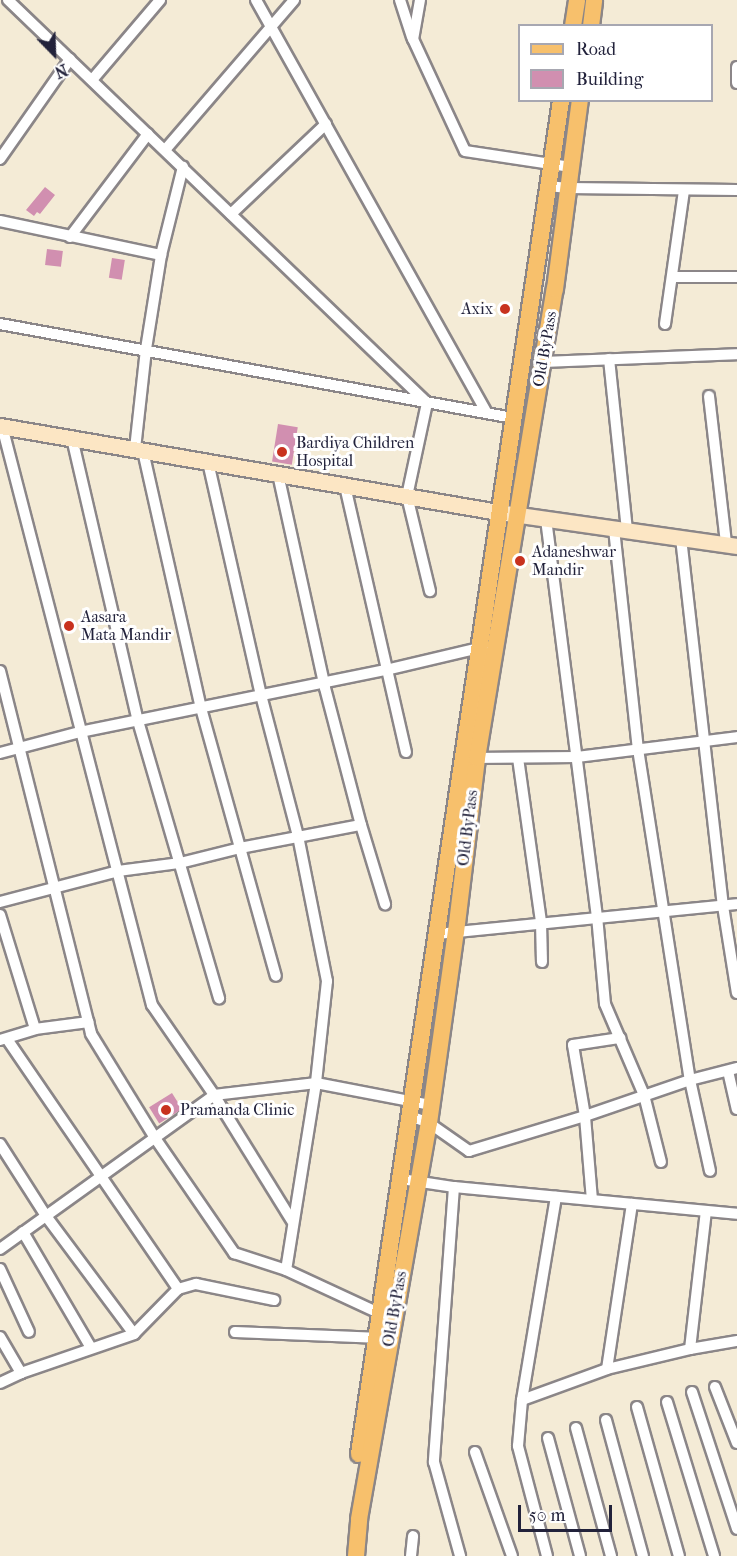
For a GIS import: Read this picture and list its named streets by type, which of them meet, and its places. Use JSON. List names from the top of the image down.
{
  "streets": {
    "main road": ["Old ByPass"]
  },
  "places": [
    "Axix",
    "Bardiya Children Hospital",
    "Adaneshwar Mandir",
    "Aasara Mata Mandir",
    "Pramanda Clinic"
  ],
  "legend": ["Road", "Building"],
  "scale_bar": "50 m",
  "north": "bottom right"
}
